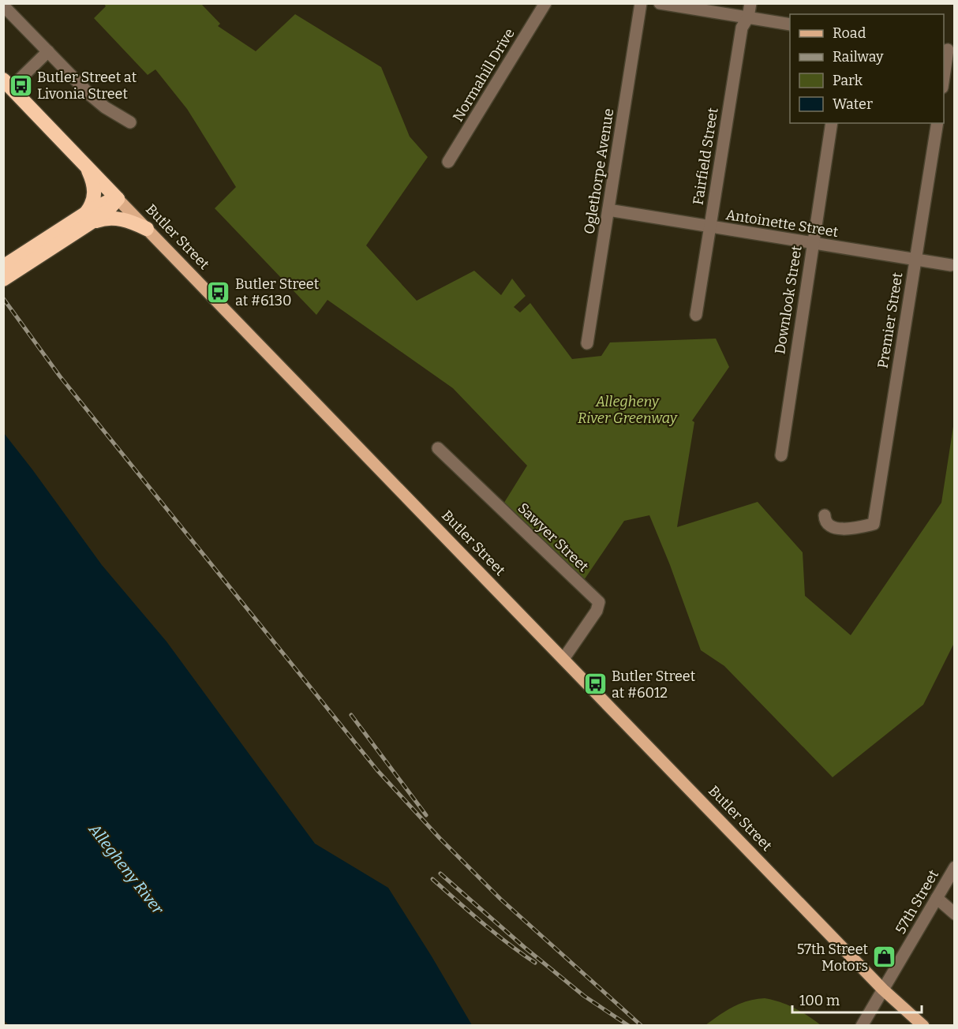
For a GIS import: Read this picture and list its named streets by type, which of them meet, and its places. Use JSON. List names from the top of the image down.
{
  "streets": {
    "highway": ["Butler Street"],
    "street": [
      "Normahill Drive",
      "Fairfield Street",
      "Oglethorpe Avenue",
      "Antoinette Street",
      "Downlook Street",
      "Premier Street",
      "Sawyer Street",
      "57th Street"
    ]
  },
  "crossings": [
    ["Fairfield Street", "Antoinette Street"],
    ["Oglethorpe Avenue", "Antoinette Street"],
    ["Antoinette Street", "Downlook Street"],
    ["Antoinette Street", "Premier Street"],
    ["Butler Street", "Sawyer Street"],
    ["Butler Street", "57th Street"]
  ],
  "water": ["Allegheny River"],
  "parks": ["Allegheny River Greenway"],
  "places": {
    "bus stop": ["Butler Street at Livonia Street", "Butler Street at #6130", "Butler Street at #6012"],
    "shop": ["57th Street Motors"]
  },
  "legend": [
    "Road",
    "Railway",
    "Park",
    "Water"
  ],
  "scale_bar": "100 m"
}
